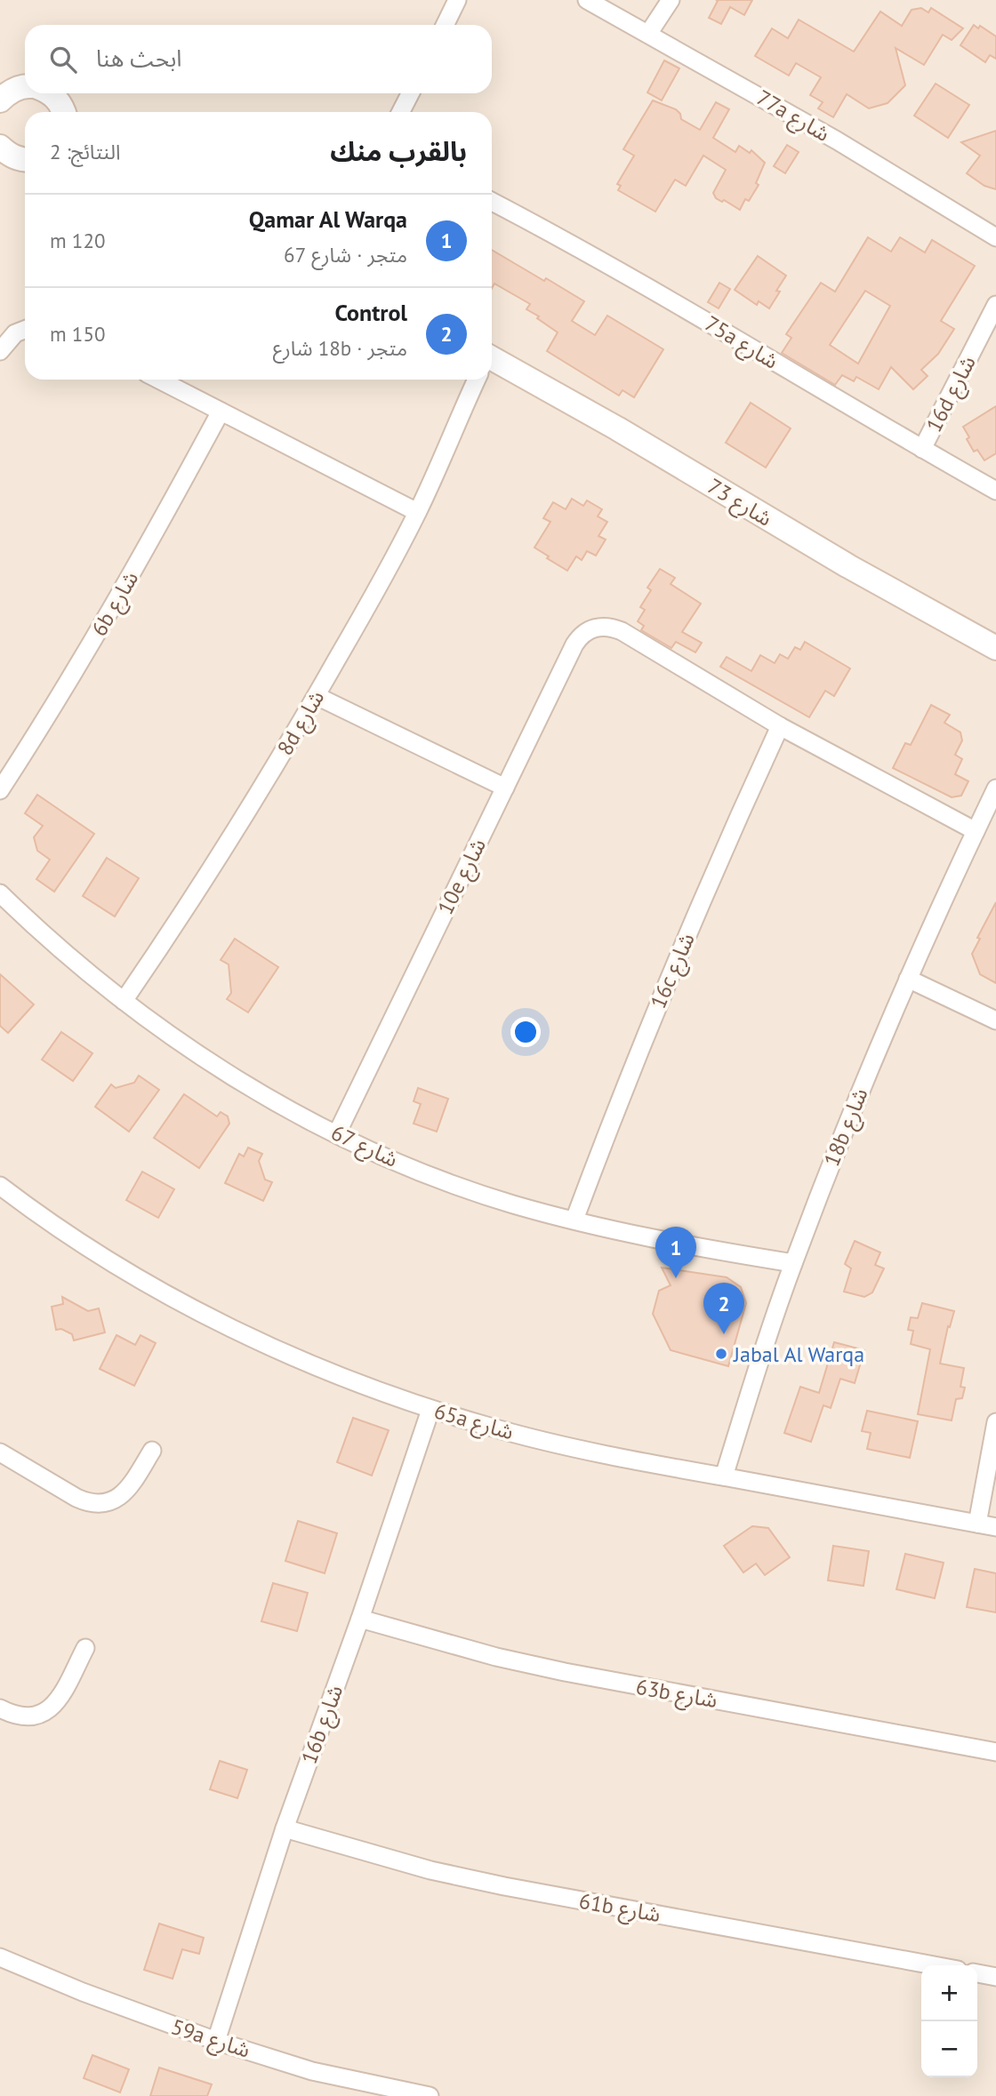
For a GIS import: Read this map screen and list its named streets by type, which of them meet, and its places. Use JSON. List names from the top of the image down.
{
  "streets": {
    "street": [
      "77a شارع",
      "75a شارع",
      "16d شارع",
      "شارع 73",
      "6b شارع",
      "8d شارع",
      "10e شارع",
      "16c شارع",
      "18b شارع",
      "شارع 67",
      "65a شارع",
      "63b شارع",
      "16b شارع",
      "61b شارع",
      "59a شارع"
    ]
  },
  "crossings": [
    ["75a شارع", "16d شارع"],
    ["8d شارع", "شارع 67"],
    ["10e شارع", "16c شارع"],
    ["10e شارع", "شارع 67"],
    ["16c شارع", "شارع 67"],
    ["18b شارع", "شارع 67"],
    ["18b شارع", "65a شارع"],
    ["65a شارع", "16b شارع"],
    ["63b شارع", "16b شارع"],
    ["16b شارع", "61b شارع"],
    ["16b شارع", "59a شارع"]
  ],
  "places": ["Jabal Al Warqa"],
  "page": {
    "search": "ابحث هنا",
    "heading": ["بالقرب منك", "النتائج: 2"],
    "list": [
      {
        "mark": "1",
        "name": "Qamar Al Warqa",
        "note": "متجر · شارع 67",
        "value": "120 m"
      },
      {
        "mark": "2",
        "name": "Control",
        "note": "متجر · 18b شارع",
        "value": "150 m"
      }
    ],
    "pins": ["1", "2"],
    "map_buttons": ["+", "−"]
  }
}
